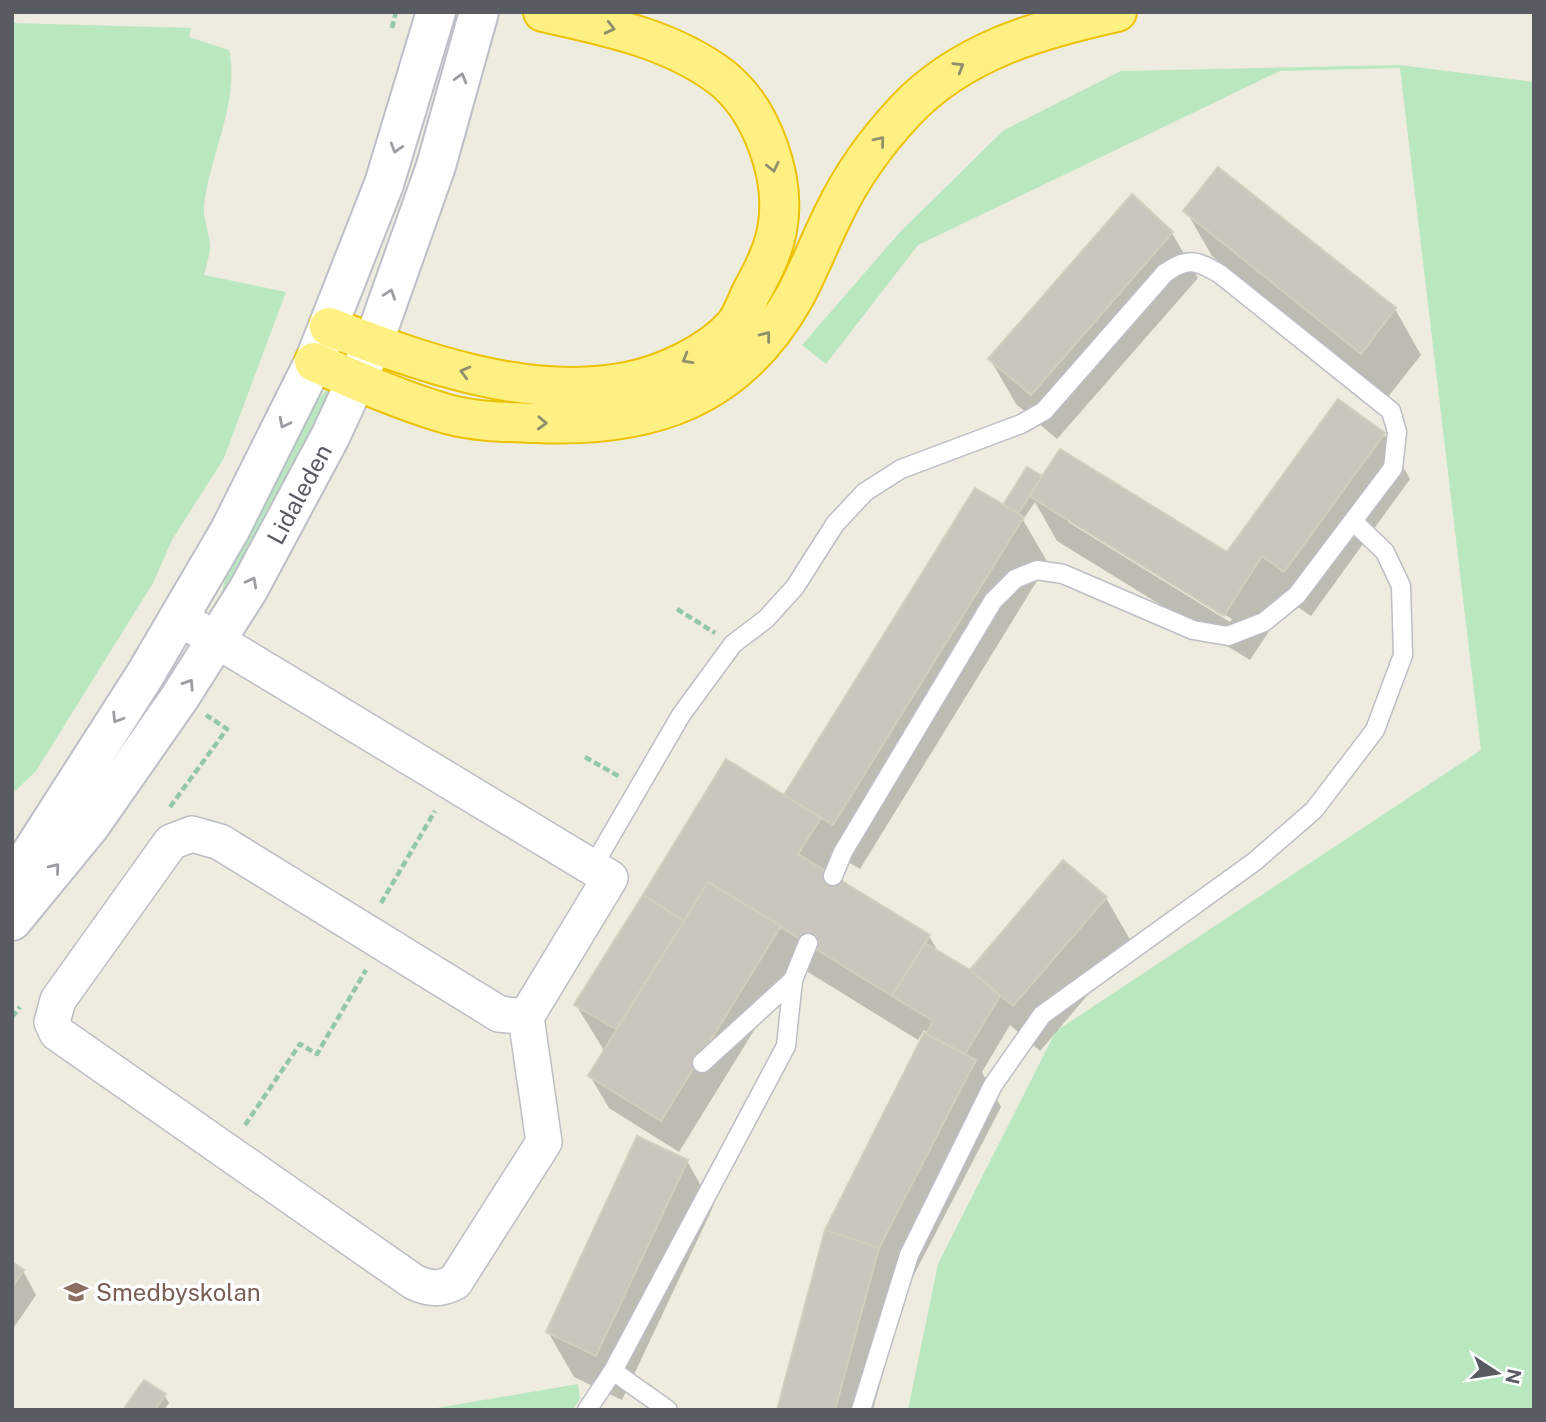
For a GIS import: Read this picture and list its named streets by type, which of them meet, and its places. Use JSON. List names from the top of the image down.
{
  "streets": {
    "street": ["Lidaleden"]
  },
  "places": {
    "school or university": ["Smedbyskolan"]
  },
  "north": "right"
}
